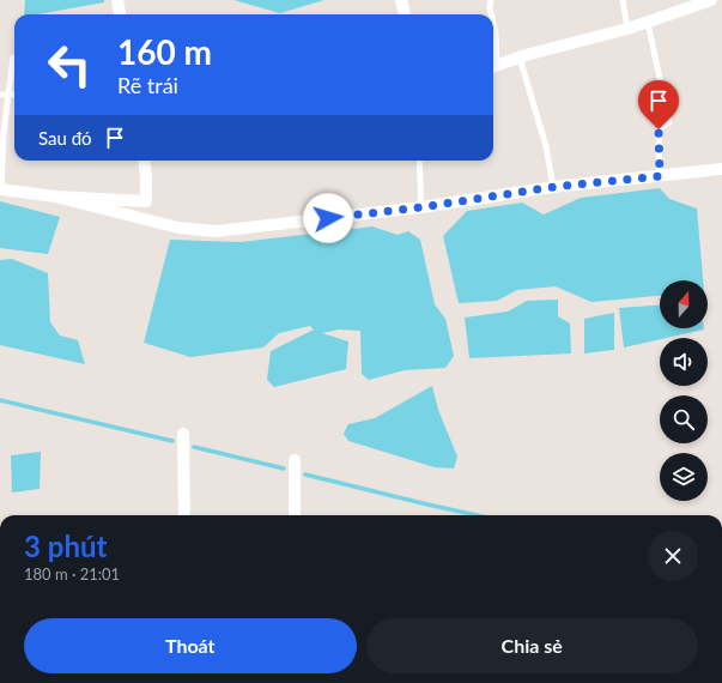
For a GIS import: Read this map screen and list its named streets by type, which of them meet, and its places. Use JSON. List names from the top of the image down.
{
  "north": "top",
  "page": {
    "turn": ["160 m", "Rẽ trái"],
    "then": "Sau đó",
    "heading": ["3 phút", "180 m · 21:01"],
    "buttons": ["Thoát", "Chia sẻ"]
  }
}
